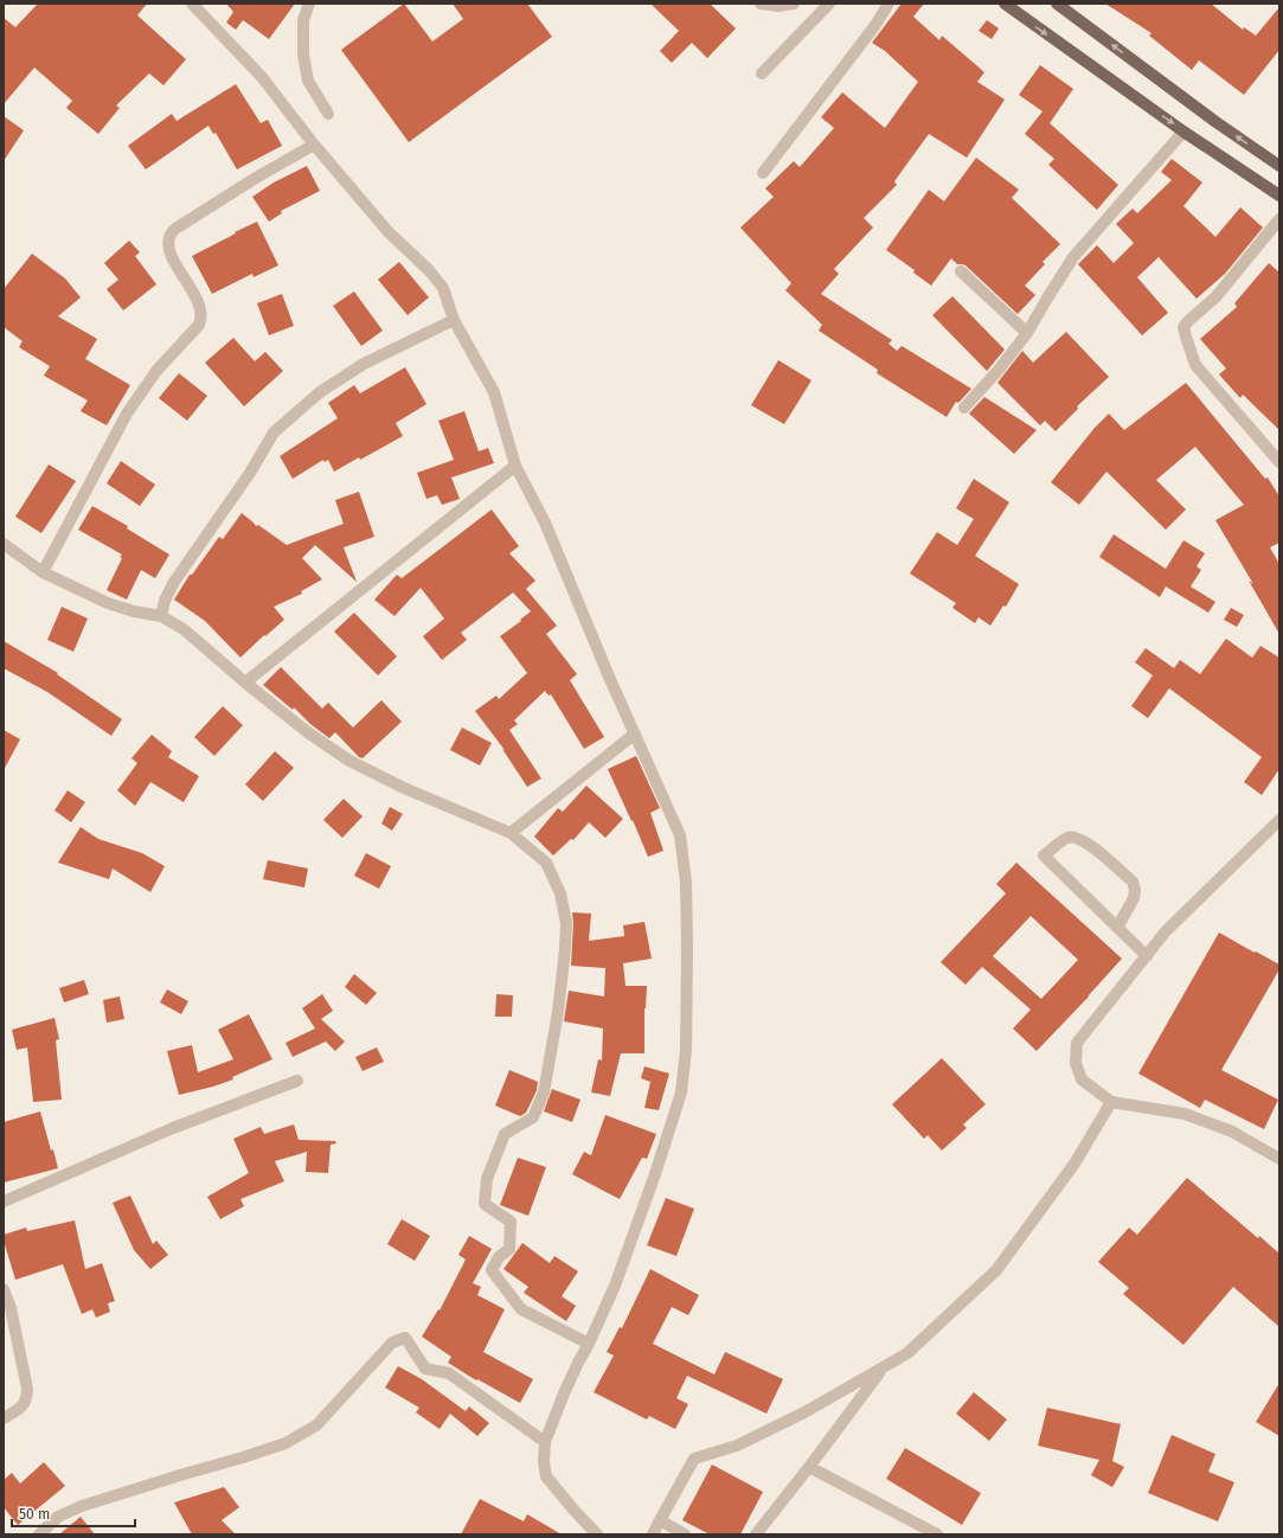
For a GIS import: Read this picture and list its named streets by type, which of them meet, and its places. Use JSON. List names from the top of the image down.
{
  "scale_bar": "50 m"
}
